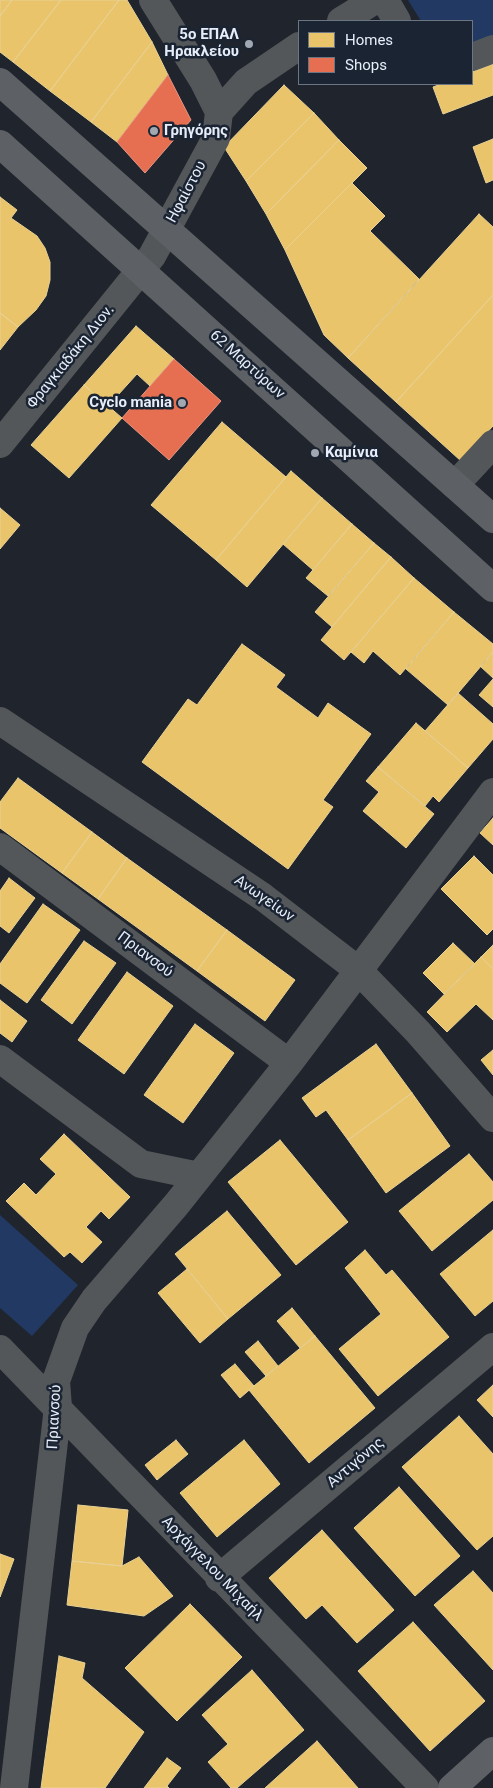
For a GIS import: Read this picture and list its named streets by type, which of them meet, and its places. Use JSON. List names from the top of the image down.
{
  "streets": {
    "main road": ["62 Μαρτύρων"],
    "street": [
      "Ηφαίστου",
      "Φραγκιαδάκη Διον.",
      "Ανωγείων",
      "Πριανσού",
      "Αντιγόνης",
      "Αρχάγγελου Μιχαήλ"
    ]
  },
  "crossings": [
    ["Ηφαίστου", "Φραγκιαδάκη Διον."],
    ["Ηφαίστου", "62 Μαρτύρων"],
    ["Φραγκιαδάκη Διον.", "62 Μαρτύρων"],
    ["Ανωγείων", "Πριανσού"],
    ["Πριανσού", "Αρχάγγελου Μιχαήλ"],
    ["Αντιγόνης", "Αρχάγγελου Μιχαήλ"]
  ],
  "places": [
    "5ο ΕΠΑΛ Ηρακλείου",
    "Γρηγόρης",
    "Cyclo mania",
    "Καμίνια"
  ],
  "legend": ["Homes", "Shops"]
}
